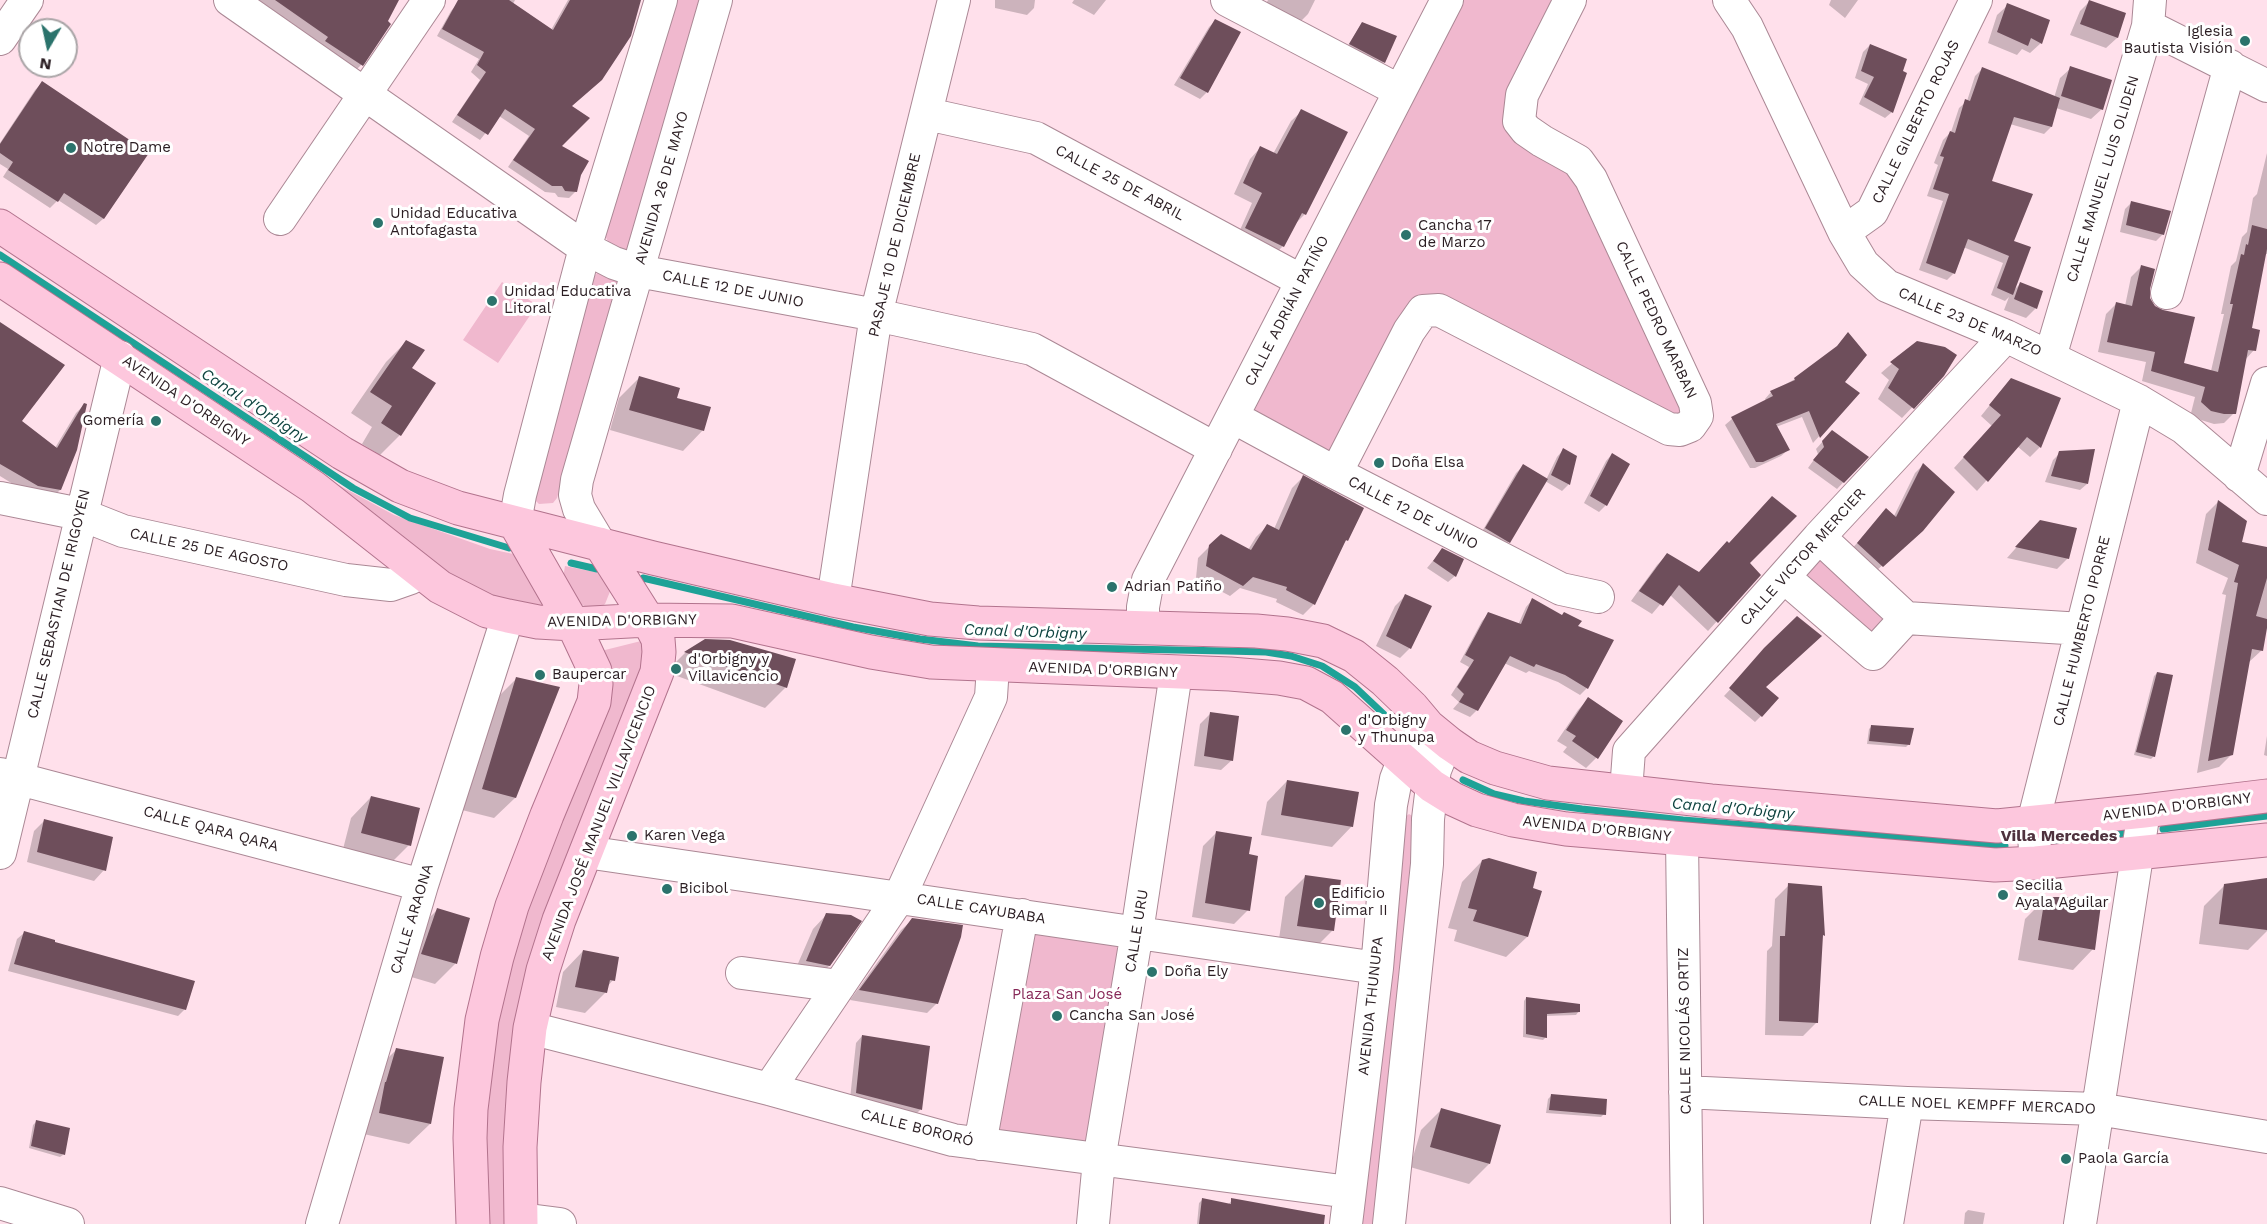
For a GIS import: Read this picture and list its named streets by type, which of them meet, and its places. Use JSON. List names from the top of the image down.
{
  "streets": {
    "main road": ["AVENIDA D'ORBIGNY", "AVENIDA JOSÉ MANUEL VILLAVICENCIO"],
    "street": [
      "CALLE GILBERTO ROJAS",
      "CALLE MANUEL LUIS OLIDEN",
      "CALLE 25 DE ABRIL",
      "AVENIDA 26 DE MAYO",
      "PASAJE 10 DE DICIEMBRE",
      "CALLE 12 DE JUNIO",
      "CALLE ADRIÁN PATIÑO",
      "CALLE PEDRO MARBAN",
      "CALLE 23 DE MARZO",
      "CALLE 25 DE AGOSTO",
      "CALLE VICTOR MERCIER",
      "CALLE SEBASTIAN DE IRIGOYEN",
      "CALLE HUMBERTO IPORRE",
      "CALLE QARA QARA",
      "CALLE CAYUBABA",
      "CALLE ARAONA",
      "CALLE URU",
      "AVENIDA THUNUPA",
      "CALLE NICOLÁS ORTIZ",
      "CALLE NOEL KEMPFF MERCADO",
      "CALLE BORORÓ"
    ]
  },
  "crossings": [
    ["CALLE GILBERTO ROJAS", "CALLE 23 DE MARZO"],
    ["CALLE MANUEL LUIS OLIDEN", "CALLE 23 DE MARZO"],
    ["CALLE 25 DE ABRIL", "PASAJE 10 DE DICIEMBRE"],
    ["CALLE 25 DE ABRIL", "CALLE ADRIÁN PATIÑO"],
    ["AVENIDA 26 DE MAYO", "CALLE 12 DE JUNIO"],
    ["AVENIDA 26 DE MAYO", "AVENIDA D'ORBIGNY"],
    ["AVENIDA 26 DE MAYO", "AVENIDA JOSÉ MANUEL VILLAVICENCIO"],
    ["PASAJE 10 DE DICIEMBRE", "CALLE 12 DE JUNIO"],
    ["PASAJE 10 DE DICIEMBRE", "AVENIDA D'ORBIGNY"],
    ["CALLE 12 DE JUNIO", "CALLE ADRIÁN PATIÑO"],
    ["CALLE 12 DE JUNIO", "CALLE PEDRO MARBAN"],
    ["CALLE ADRIÁN PATIÑO", "AVENIDA D'ORBIGNY"],
    ["CALLE 23 DE MARZO", "CALLE VICTOR MERCIER"],
    ["CALLE 23 DE MARZO", "CALLE HUMBERTO IPORRE"],
    ["AVENIDA D'ORBIGNY", "CALLE 25 DE AGOSTO"],
    ["AVENIDA D'ORBIGNY", "CALLE VICTOR MERCIER"],
    ["AVENIDA D'ORBIGNY", "CALLE SEBASTIAN DE IRIGOYEN"],
    ["AVENIDA D'ORBIGNY", "CALLE HUMBERTO IPORRE"],
    ["AVENIDA D'ORBIGNY", "AVENIDA JOSÉ MANUEL VILLAVICENCIO"],
    ["AVENIDA D'ORBIGNY", "CALLE ARAONA"],
    ["AVENIDA D'ORBIGNY", "CALLE URU"],
    ["AVENIDA D'ORBIGNY", "AVENIDA THUNUPA"],
    ["AVENIDA D'ORBIGNY", "CALLE NICOLÁS ORTIZ"],
    ["CALLE 25 DE AGOSTO", "CALLE SEBASTIAN DE IRIGOYEN"],
    ["CALLE SEBASTIAN DE IRIGOYEN", "CALLE QARA QARA"],
    ["AVENIDA JOSÉ MANUEL VILLAVICENCIO", "CALLE CAYUBABA"],
    ["AVENIDA JOSÉ MANUEL VILLAVICENCIO", "CALLE BORORÓ"],
    ["CALLE QARA QARA", "CALLE ARAONA"],
    ["CALLE CAYUBABA", "CALLE URU"],
    ["CALLE CAYUBABA", "AVENIDA THUNUPA"],
    ["CALLE URU", "CALLE BORORÓ"],
    ["AVENIDA THUNUPA", "CALLE BORORÓ"],
    ["CALLE NICOLÁS ORTIZ", "CALLE NOEL KEMPFF MERCADO"]
  ],
  "districts": ["Villa Mercedes"],
  "water": ["Canal d'Orbigny"],
  "parks": ["Plaza San José"],
  "places": [
    "Iglesia Bautista Visión",
    "Notre Dame",
    "Unidad Educativa Antofagasta",
    "Cancha 17 de Marzo",
    "Unidad Educativa Litoral",
    "Gomería",
    "Doña Elsa",
    "Adrian Patiño",
    "d'Orbigny y Villavicencio",
    "Baupercar",
    "d'Orbigny y Thunupa",
    "Karen Vega",
    "Bicibol",
    "Secilia Ayala Aguilar",
    "Edificio Rimar II",
    "Doña Ely",
    "Cancha San José",
    "Paola García"
  ],
  "north": "bottom"
}
